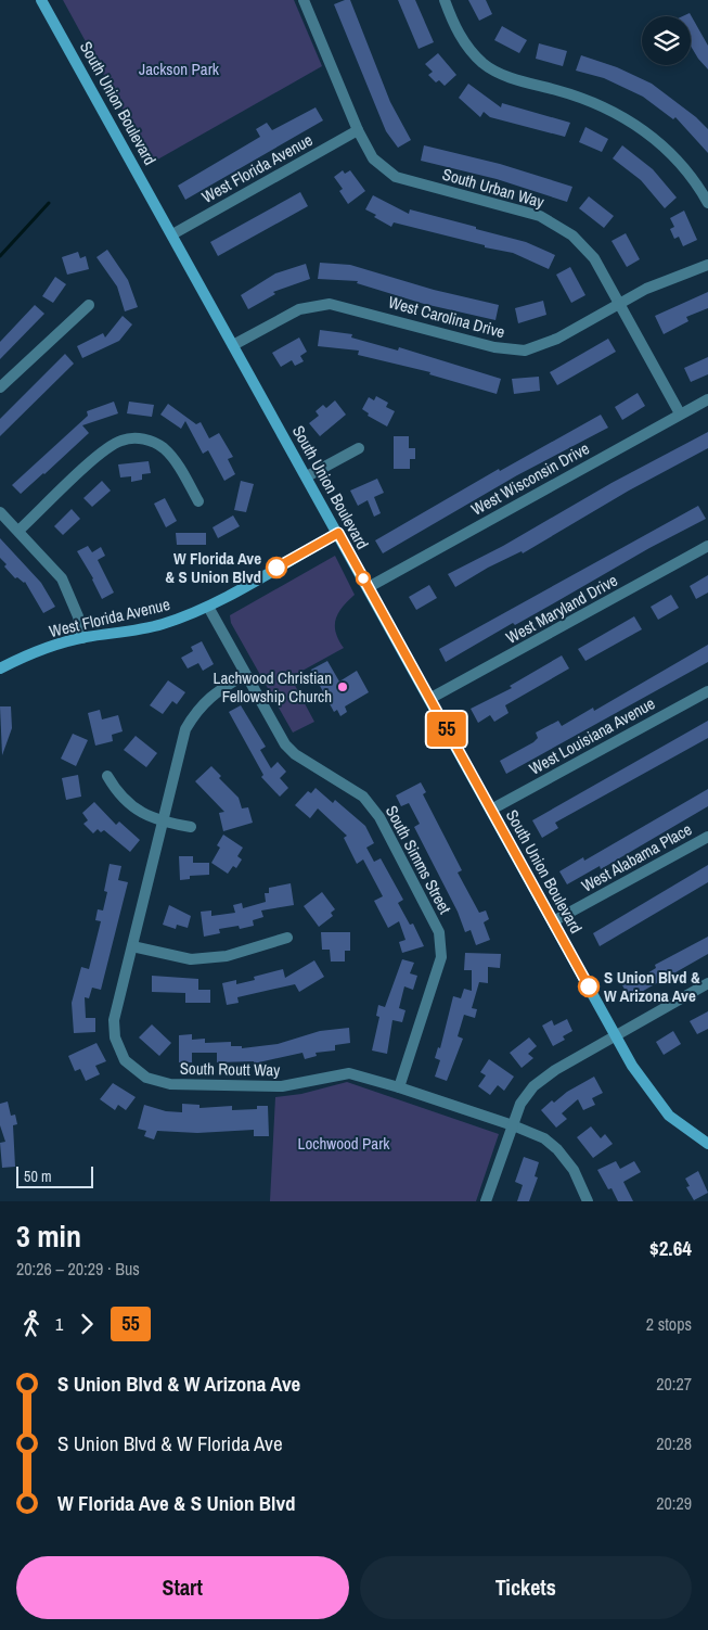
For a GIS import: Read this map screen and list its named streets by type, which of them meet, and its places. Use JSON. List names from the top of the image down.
{
  "streets": {
    "main road": ["South Union Boulevard", "West Florida Avenue"],
    "street": [
      "South Urban Way",
      "West Carolina Drive",
      "West Wisconsin Drive",
      "West Maryland Drive",
      "West Louisiana Avenue",
      "West Alabama Place",
      "South Simms Street",
      "South Routt Way"
    ]
  },
  "crossings": [
    ["South Union Boulevard", "West Florida Avenue"],
    ["South Union Boulevard", "West Carolina Drive"],
    ["South Union Boulevard", "West Wisconsin Drive"],
    ["South Union Boulevard", "West Maryland Drive"],
    ["South Union Boulevard", "West Louisiana Avenue"],
    ["South Union Boulevard", "West Alabama Place"],
    ["West Florida Avenue", "South Urban Way"],
    ["West Florida Avenue", "South Simms Street"],
    ["South Urban Way", "West Carolina Drive"],
    ["South Urban Way", "West Wisconsin Drive"],
    ["South Simms Street", "South Routt Way"]
  ],
  "parks": ["Jackson Park", "Lochwood Park"],
  "places": ["W Florida Ave & S Union Blvd", "Lachwood Christian Fellowship Church", "S Union Blvd & W Arizona Ave"],
  "lines": ["bus line 55"],
  "scale_bar": "50 m",
  "page": {
    "on_map": "55",
    "scale": "50 m",
    "heading": ["3 min", "20:26 – 20:29 · Bus", "$2.64"],
    "legs": ["1", "55", "2 stops"],
    "list": [
      {
        "name": "S Union Blvd & W Arizona Ave",
        "value": "20:27"
      },
      {
        "name": "S Union Blvd & W Florida Ave",
        "value": "20:28"
      },
      {
        "name": "W Florida Ave & S Union Blvd",
        "value": "20:29"
      }
    ],
    "buttons": ["Start", "Tickets"]
  }
}
